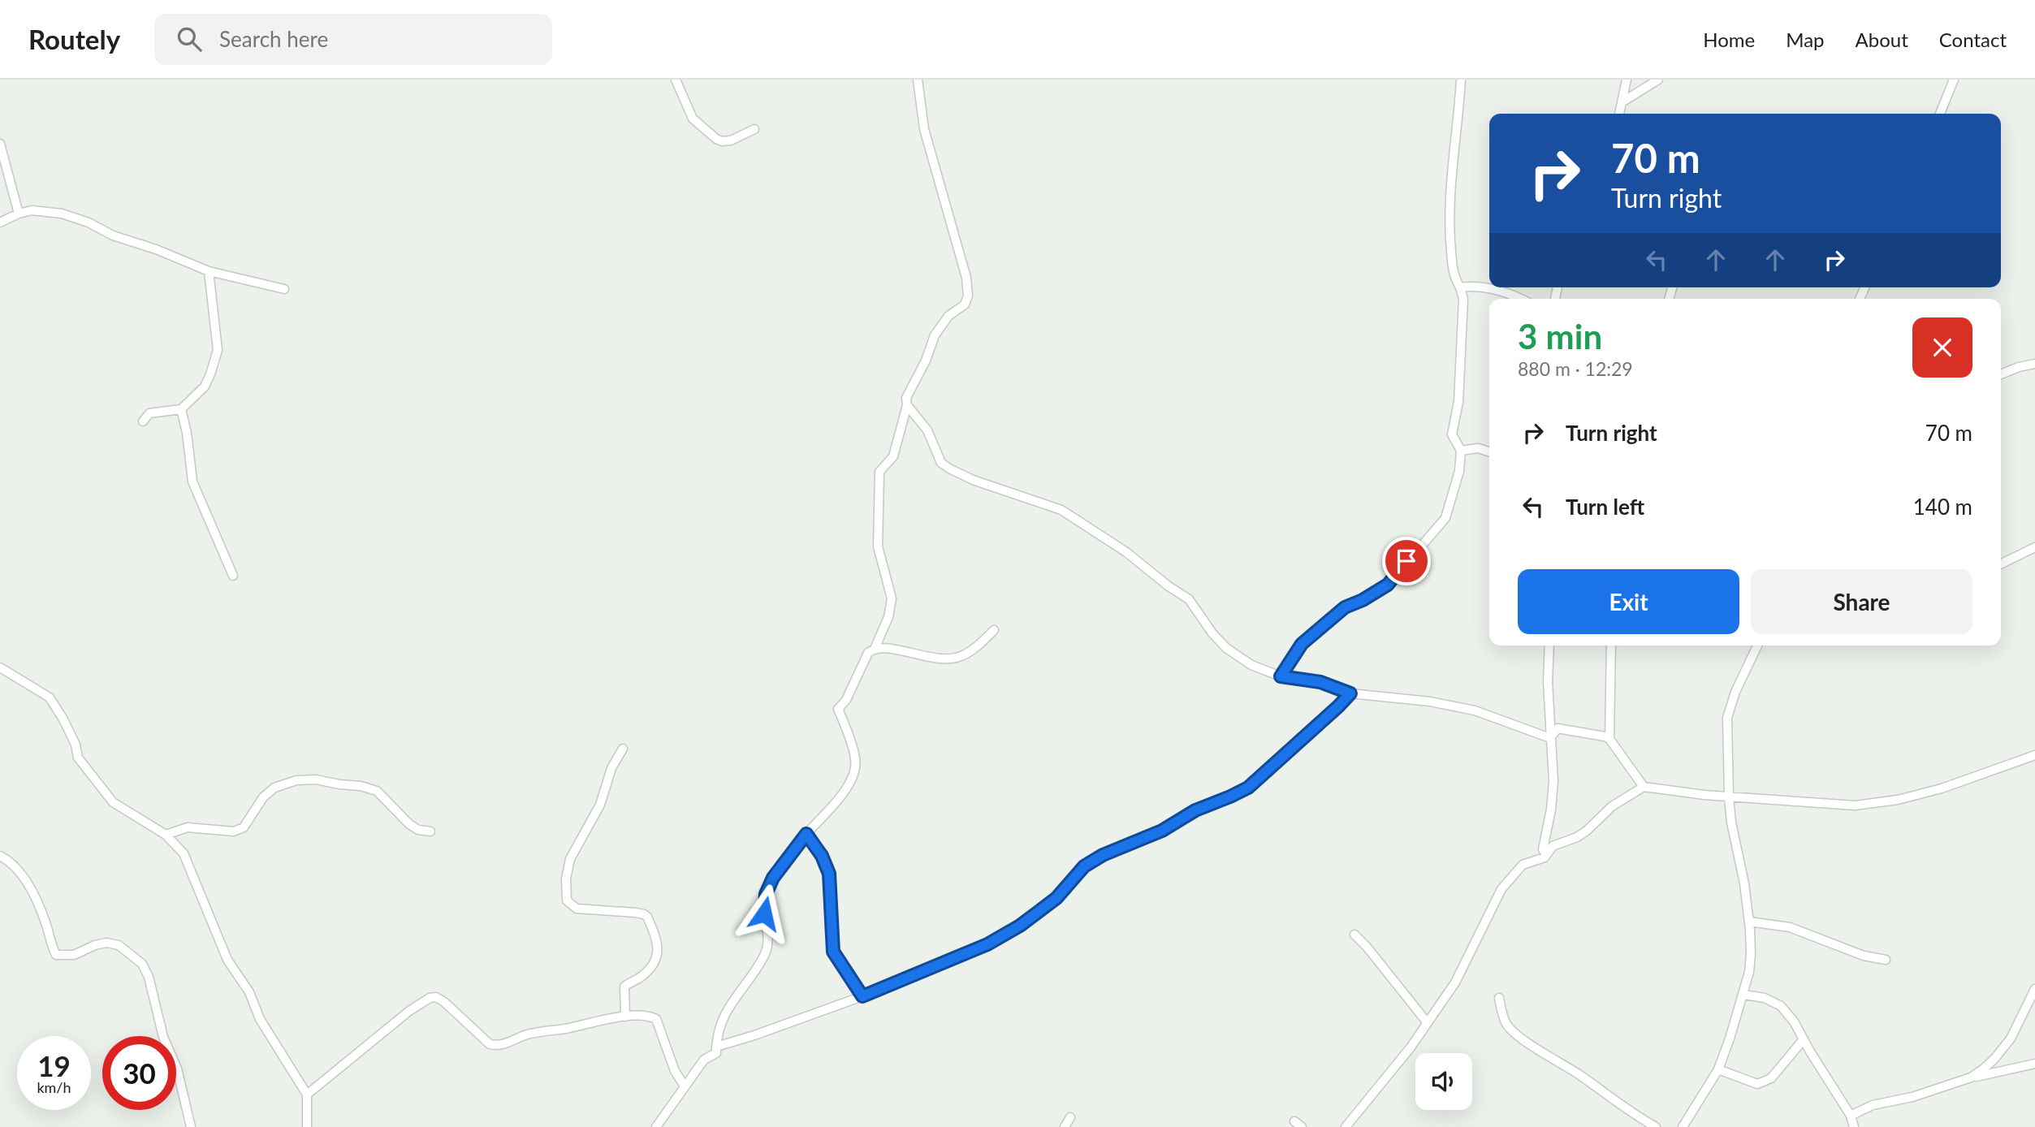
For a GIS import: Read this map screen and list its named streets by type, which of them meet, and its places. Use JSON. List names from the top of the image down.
{
  "page": {
    "header": "Routely",
    "search": "Search here",
    "nav": [
      "Home",
      "Map",
      "About",
      "Contact"
    ],
    "turn": ["70 m", "Turn right"],
    "heading": ["3 min", "880 m · 12:29"],
    "list": [
      {
        "name": "Turn right",
        "value": "70 m"
      },
      {
        "name": "Turn left",
        "value": "140 m"
      }
    ],
    "buttons": ["Exit", "Share"],
    "speed": "19 km/h",
    "limit": "30"
  }
}
